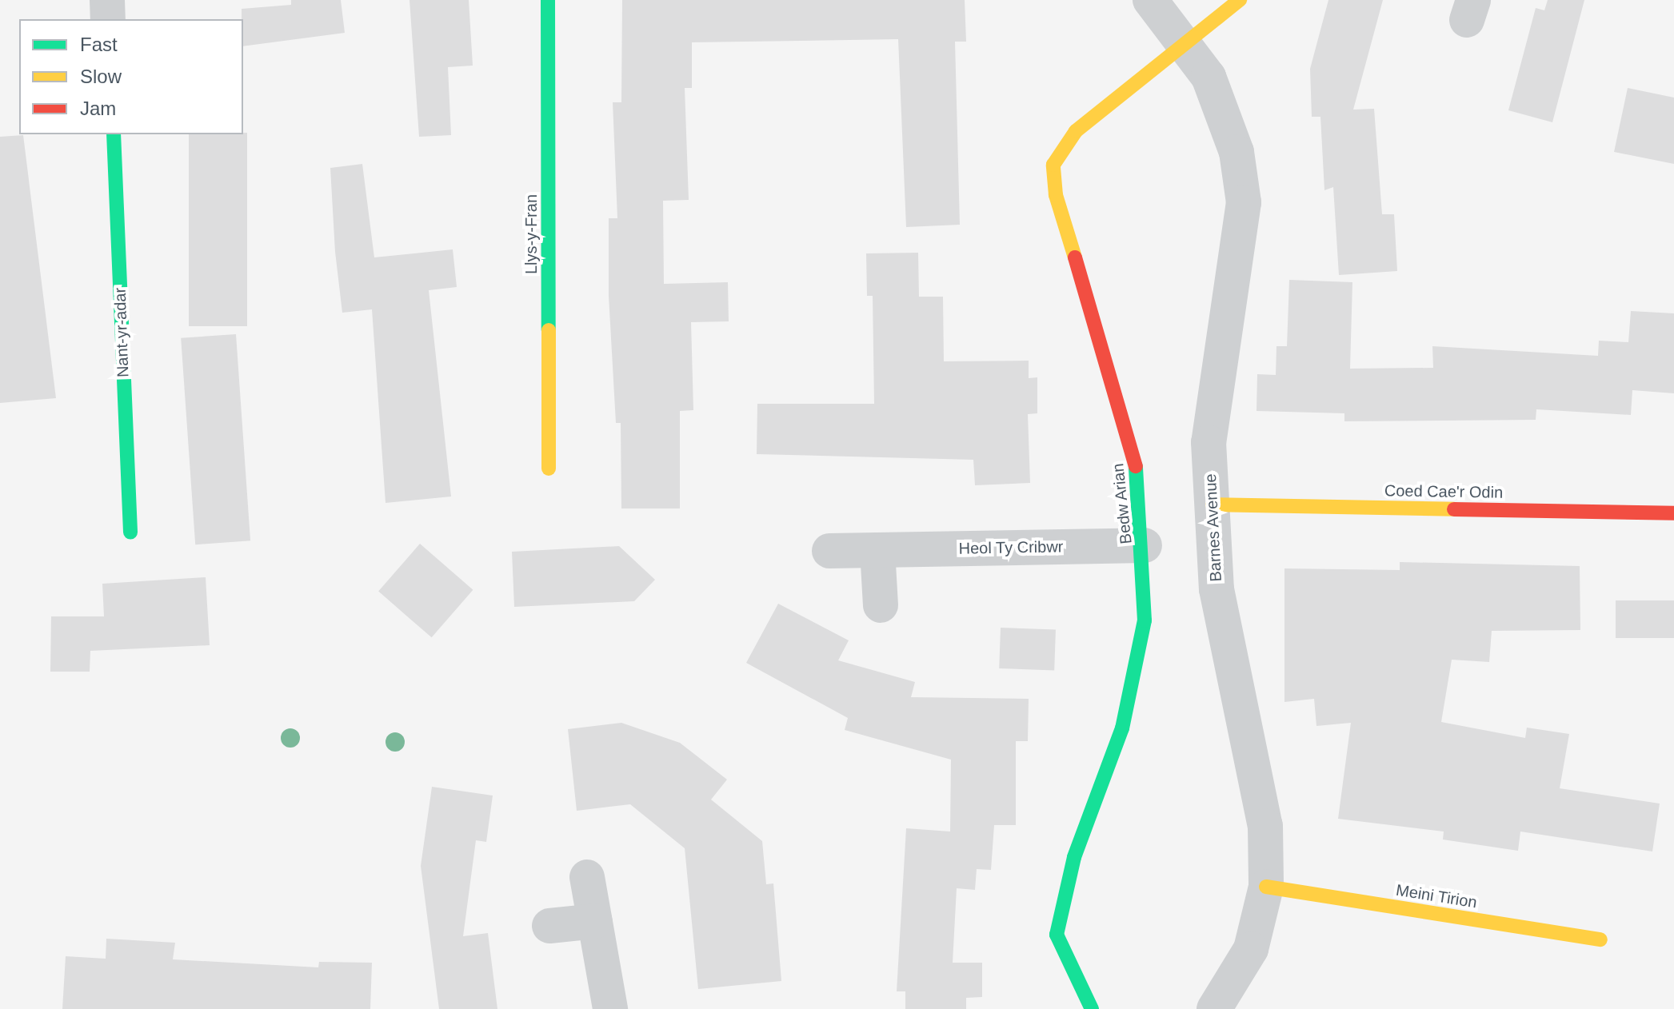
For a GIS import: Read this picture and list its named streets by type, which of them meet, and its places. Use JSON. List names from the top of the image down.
{
  "streets": {
    "street": [
      "Llys-y-Fran",
      "Nant-yr-adar",
      "Coed Cae'r Odin",
      "Bedw Arian",
      "Barnes Avenue",
      "Heol Ty Cribwr",
      "Meini Tirion"
    ]
  },
  "crossings": [
    ["Coed Cae'r Odin", "Barnes Avenue"],
    ["Bedw Arian", "Barnes Avenue"],
    ["Bedw Arian", "Heol Ty Cribwr"],
    ["Barnes Avenue", "Meini Tirion"]
  ],
  "legend": ["Fast", "Slow", "Jam"]
}
